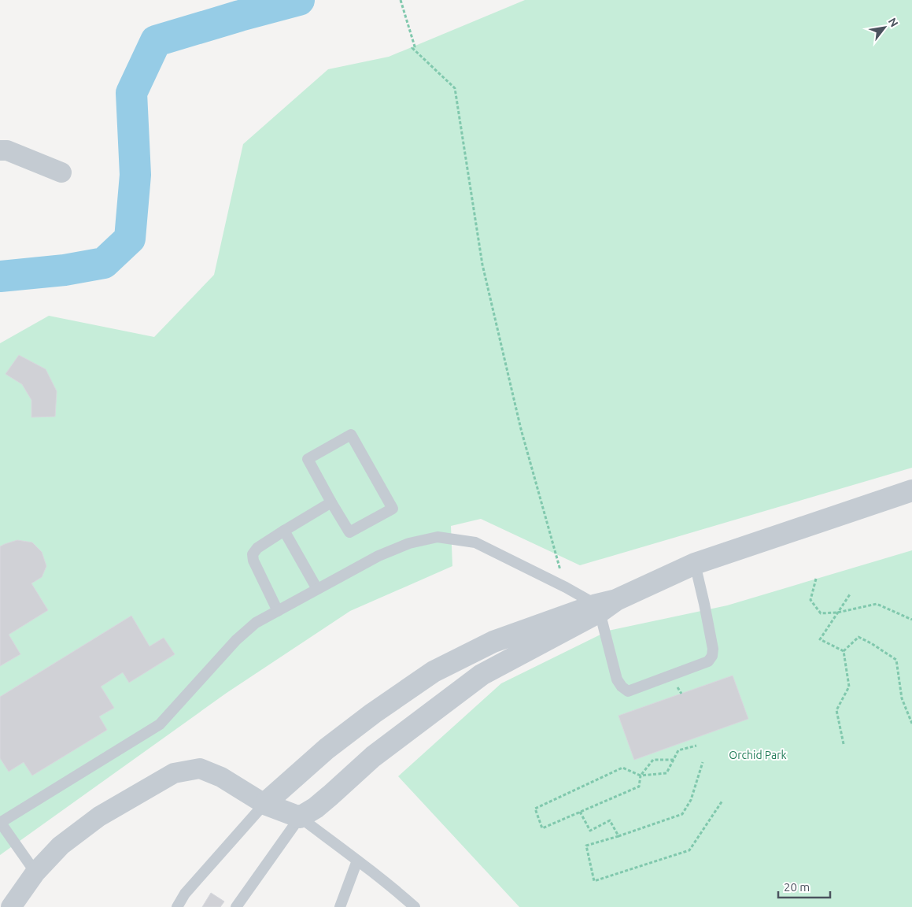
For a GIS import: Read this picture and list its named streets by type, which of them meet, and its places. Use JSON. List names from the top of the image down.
{
  "parks": ["Orchid Park"],
  "scale_bar": "20 m",
  "north": "top right"
}
